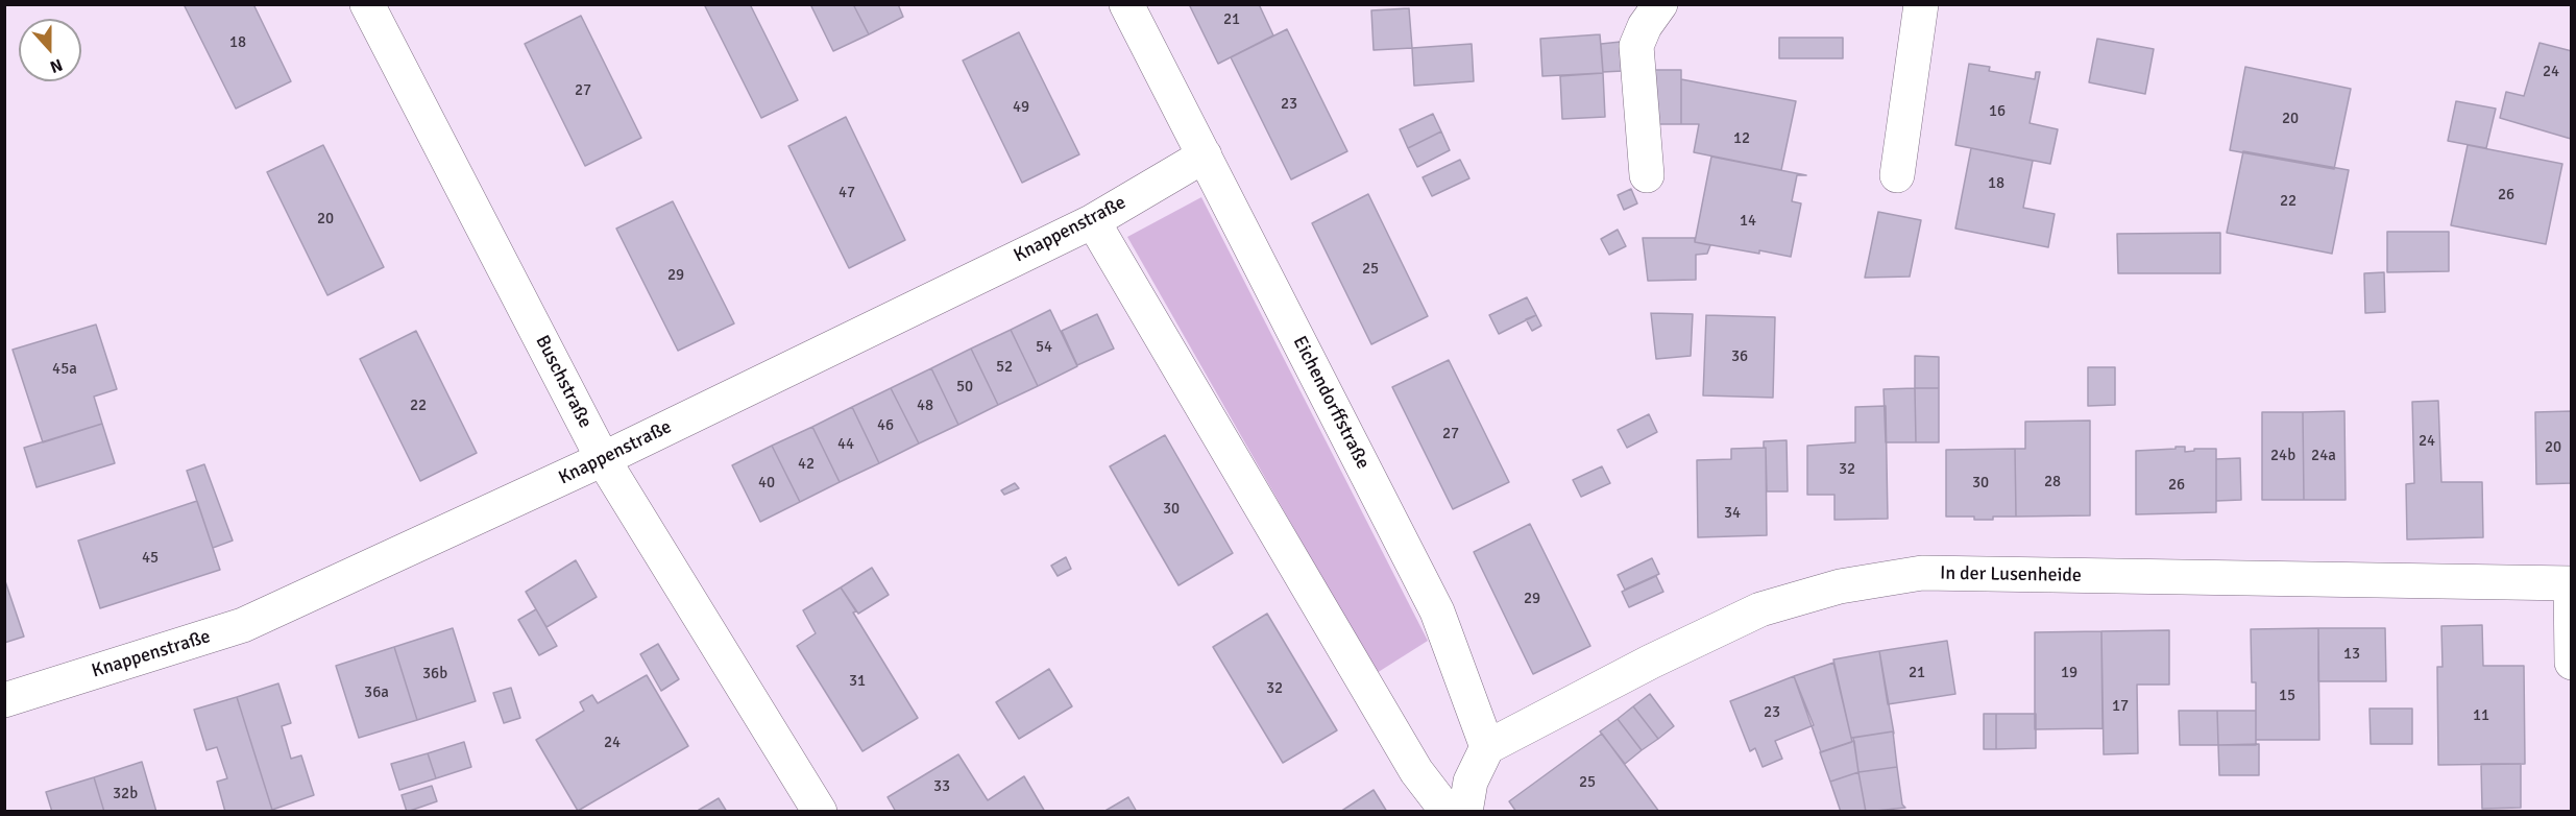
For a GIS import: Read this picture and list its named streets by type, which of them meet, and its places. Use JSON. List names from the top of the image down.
{
  "streets": {
    "street": [
      "Knappenstraße",
      "Buschstraße",
      "Eichendorffstraße",
      "In der Lusenheide"
    ]
  },
  "crossings": [
    ["Knappenstraße", "Buschstraße"],
    ["Knappenstraße", "Eichendorffstraße"],
    ["Eichendorffstraße", "In der Lusenheide"]
  ],
  "house_numbers": [
    "21",
    "18",
    "24",
    "27",
    "23",
    "49",
    "16",
    "20",
    "12",
    "18",
    "47",
    "26",
    "22",
    "20",
    "14",
    "25",
    "29",
    "54",
    "36",
    "52",
    "45a",
    "50",
    "22",
    "48",
    "46",
    "27",
    "24",
    "44",
    "20",
    "24b",
    "24a",
    "42",
    "32",
    "28",
    "40",
    "30",
    "26",
    "30",
    "34",
    "45",
    "29",
    "13",
    "21",
    "19",
    "36b",
    "31",
    "32",
    "36a",
    "15",
    "17",
    "23",
    "11",
    "24",
    "25",
    "33",
    "32b"
  ],
  "north": "bottom"
}
